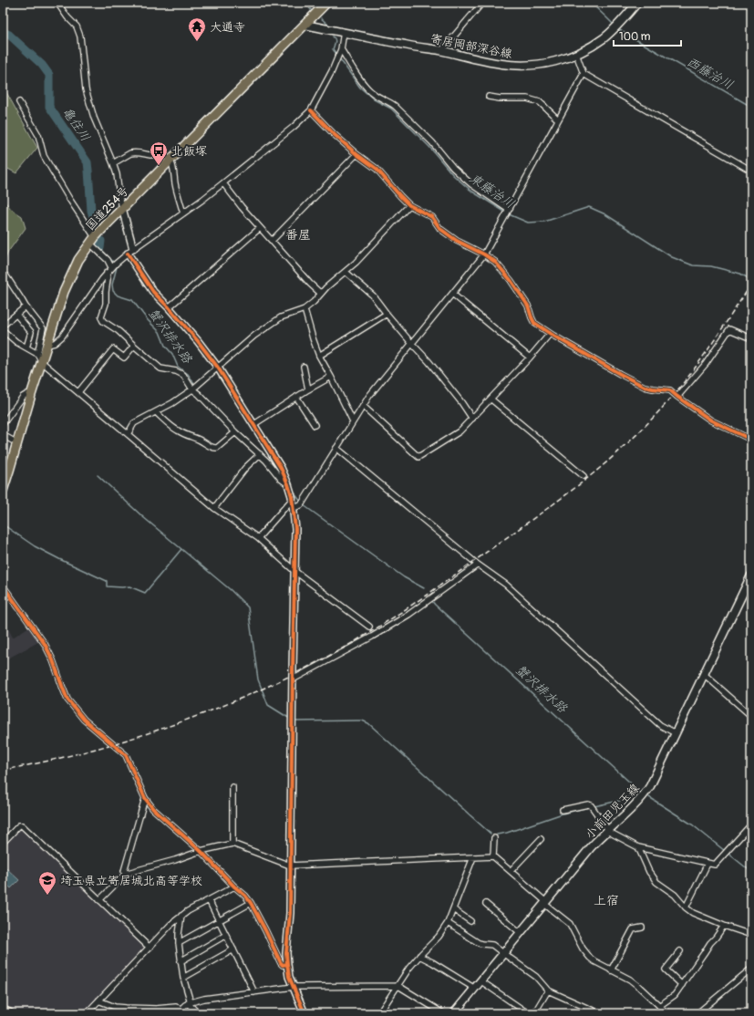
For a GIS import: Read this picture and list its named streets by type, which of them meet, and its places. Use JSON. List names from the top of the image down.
{
  "streets": {
    "main road": ["寄居岡部深谷線", "国道254号", "小前田児玉線"]
  },
  "crossings": [
    ["寄居岡部深谷線", "国道254号"]
  ],
  "districts": ["番屋", "上宿"],
  "water": [
    "西藤治川",
    "亀住川",
    "東藤治川",
    "蟹沢排水路"
  ],
  "places": {
    "temple": ["大通寺"],
    "bus stop": ["北飯塚"],
    "school or university": ["埼玉県立寄居城北高等学校"]
  },
  "scale_bar": "100 m"
}
